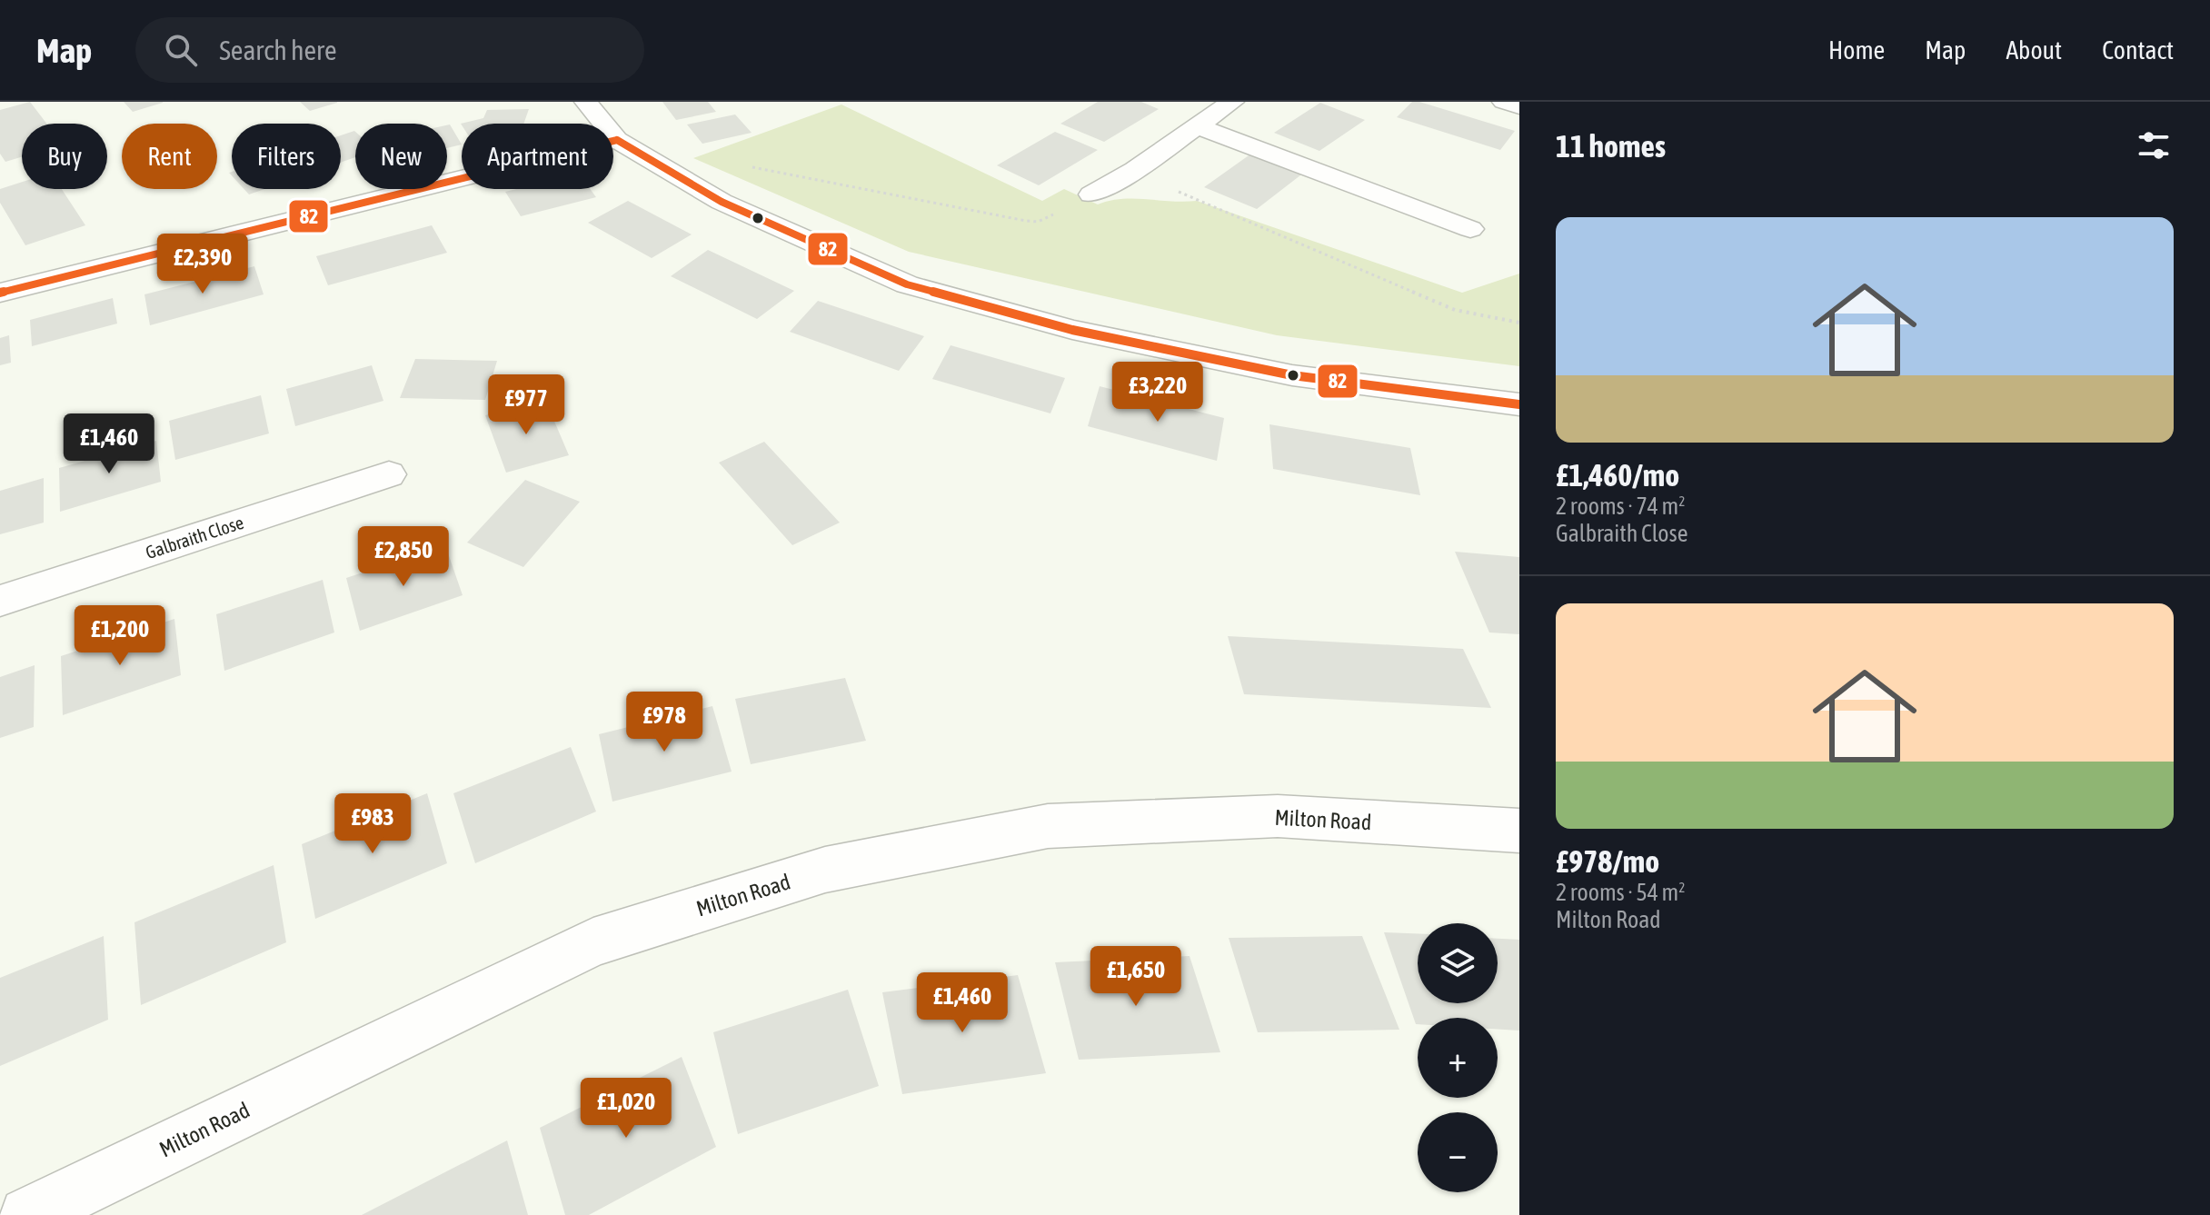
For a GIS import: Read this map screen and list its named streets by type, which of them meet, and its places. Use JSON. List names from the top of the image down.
{
  "streets": {
    "street": ["Galbraith Close", "Milton Road"]
  },
  "lines": ["transit line 82"],
  "page": {
    "header": "Map",
    "search": "Search here",
    "nav": [
      "Home",
      "Map",
      "About",
      "Contact"
    ],
    "heading": "11 homes",
    "chip": [
      "Buy",
      "Rent",
      "Filters",
      "New",
      "Apartment"
    ],
    "list": [
      {
        "name": "£1,460/mo",
        "note": "2 rooms · 74 m² · Galbraith Close"
      },
      {
        "name": "£978/mo",
        "note": "2 rooms · 54 m² · Milton Road"
      }
    ],
    "price": [
      "£2,390",
      "£3,220",
      "£977",
      "£1,460",
      "£2,850",
      "£1,200",
      "£978",
      "£983",
      "£1,650",
      "£1,460",
      "£1,020"
    ],
    "map_buttons": ["+", "−"]
  }
}
